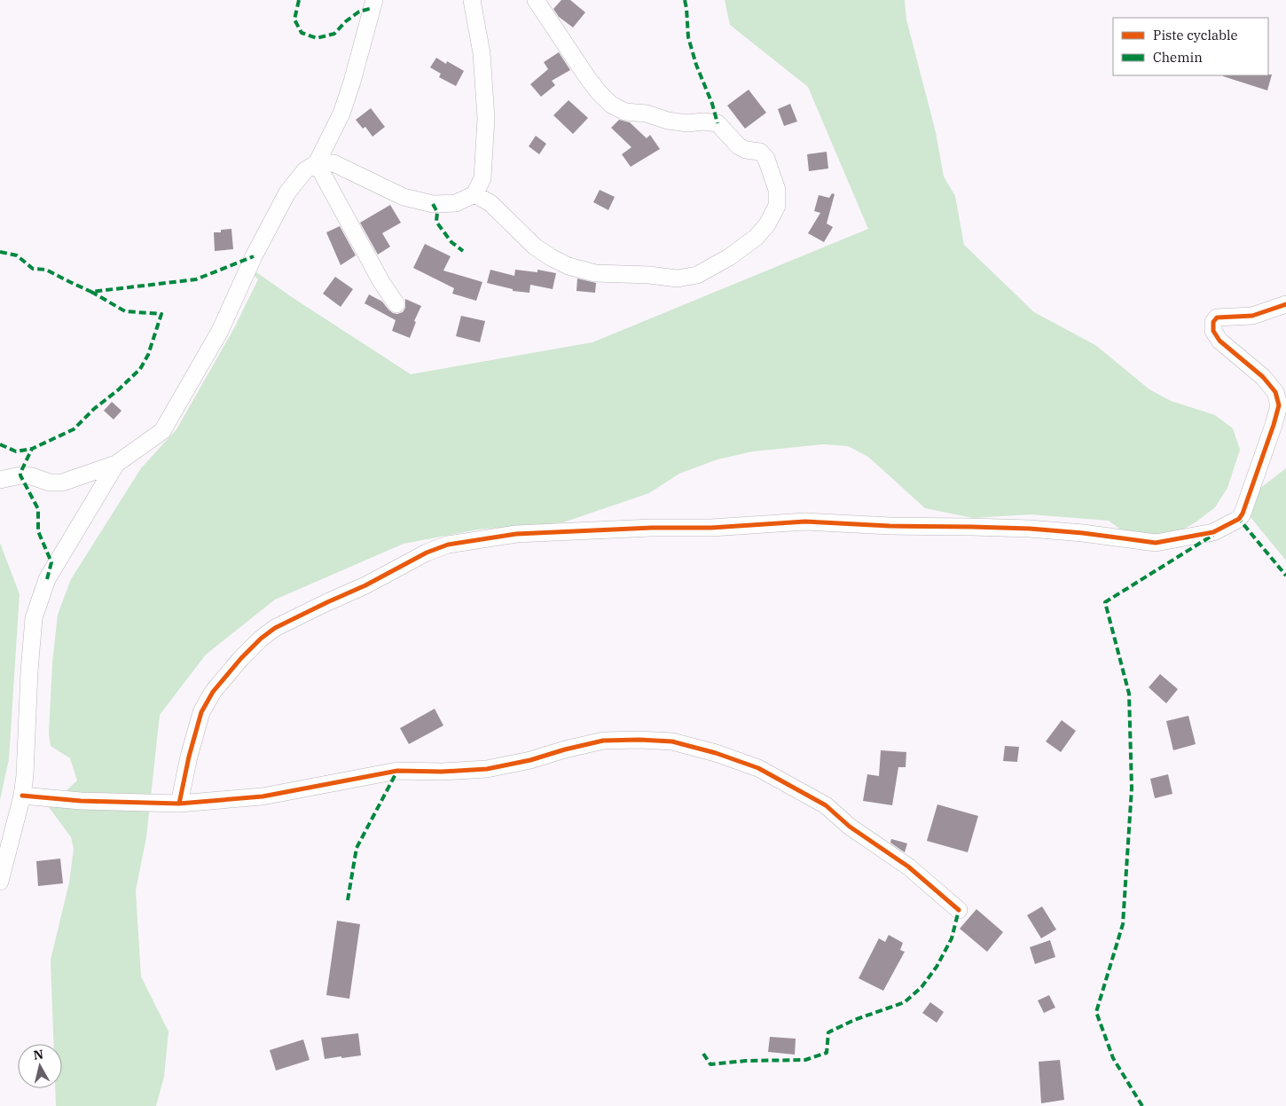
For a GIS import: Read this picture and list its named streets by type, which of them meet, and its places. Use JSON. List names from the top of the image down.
{
  "legend": ["Piste cyclable", "Chemin"],
  "north": "top"
}
